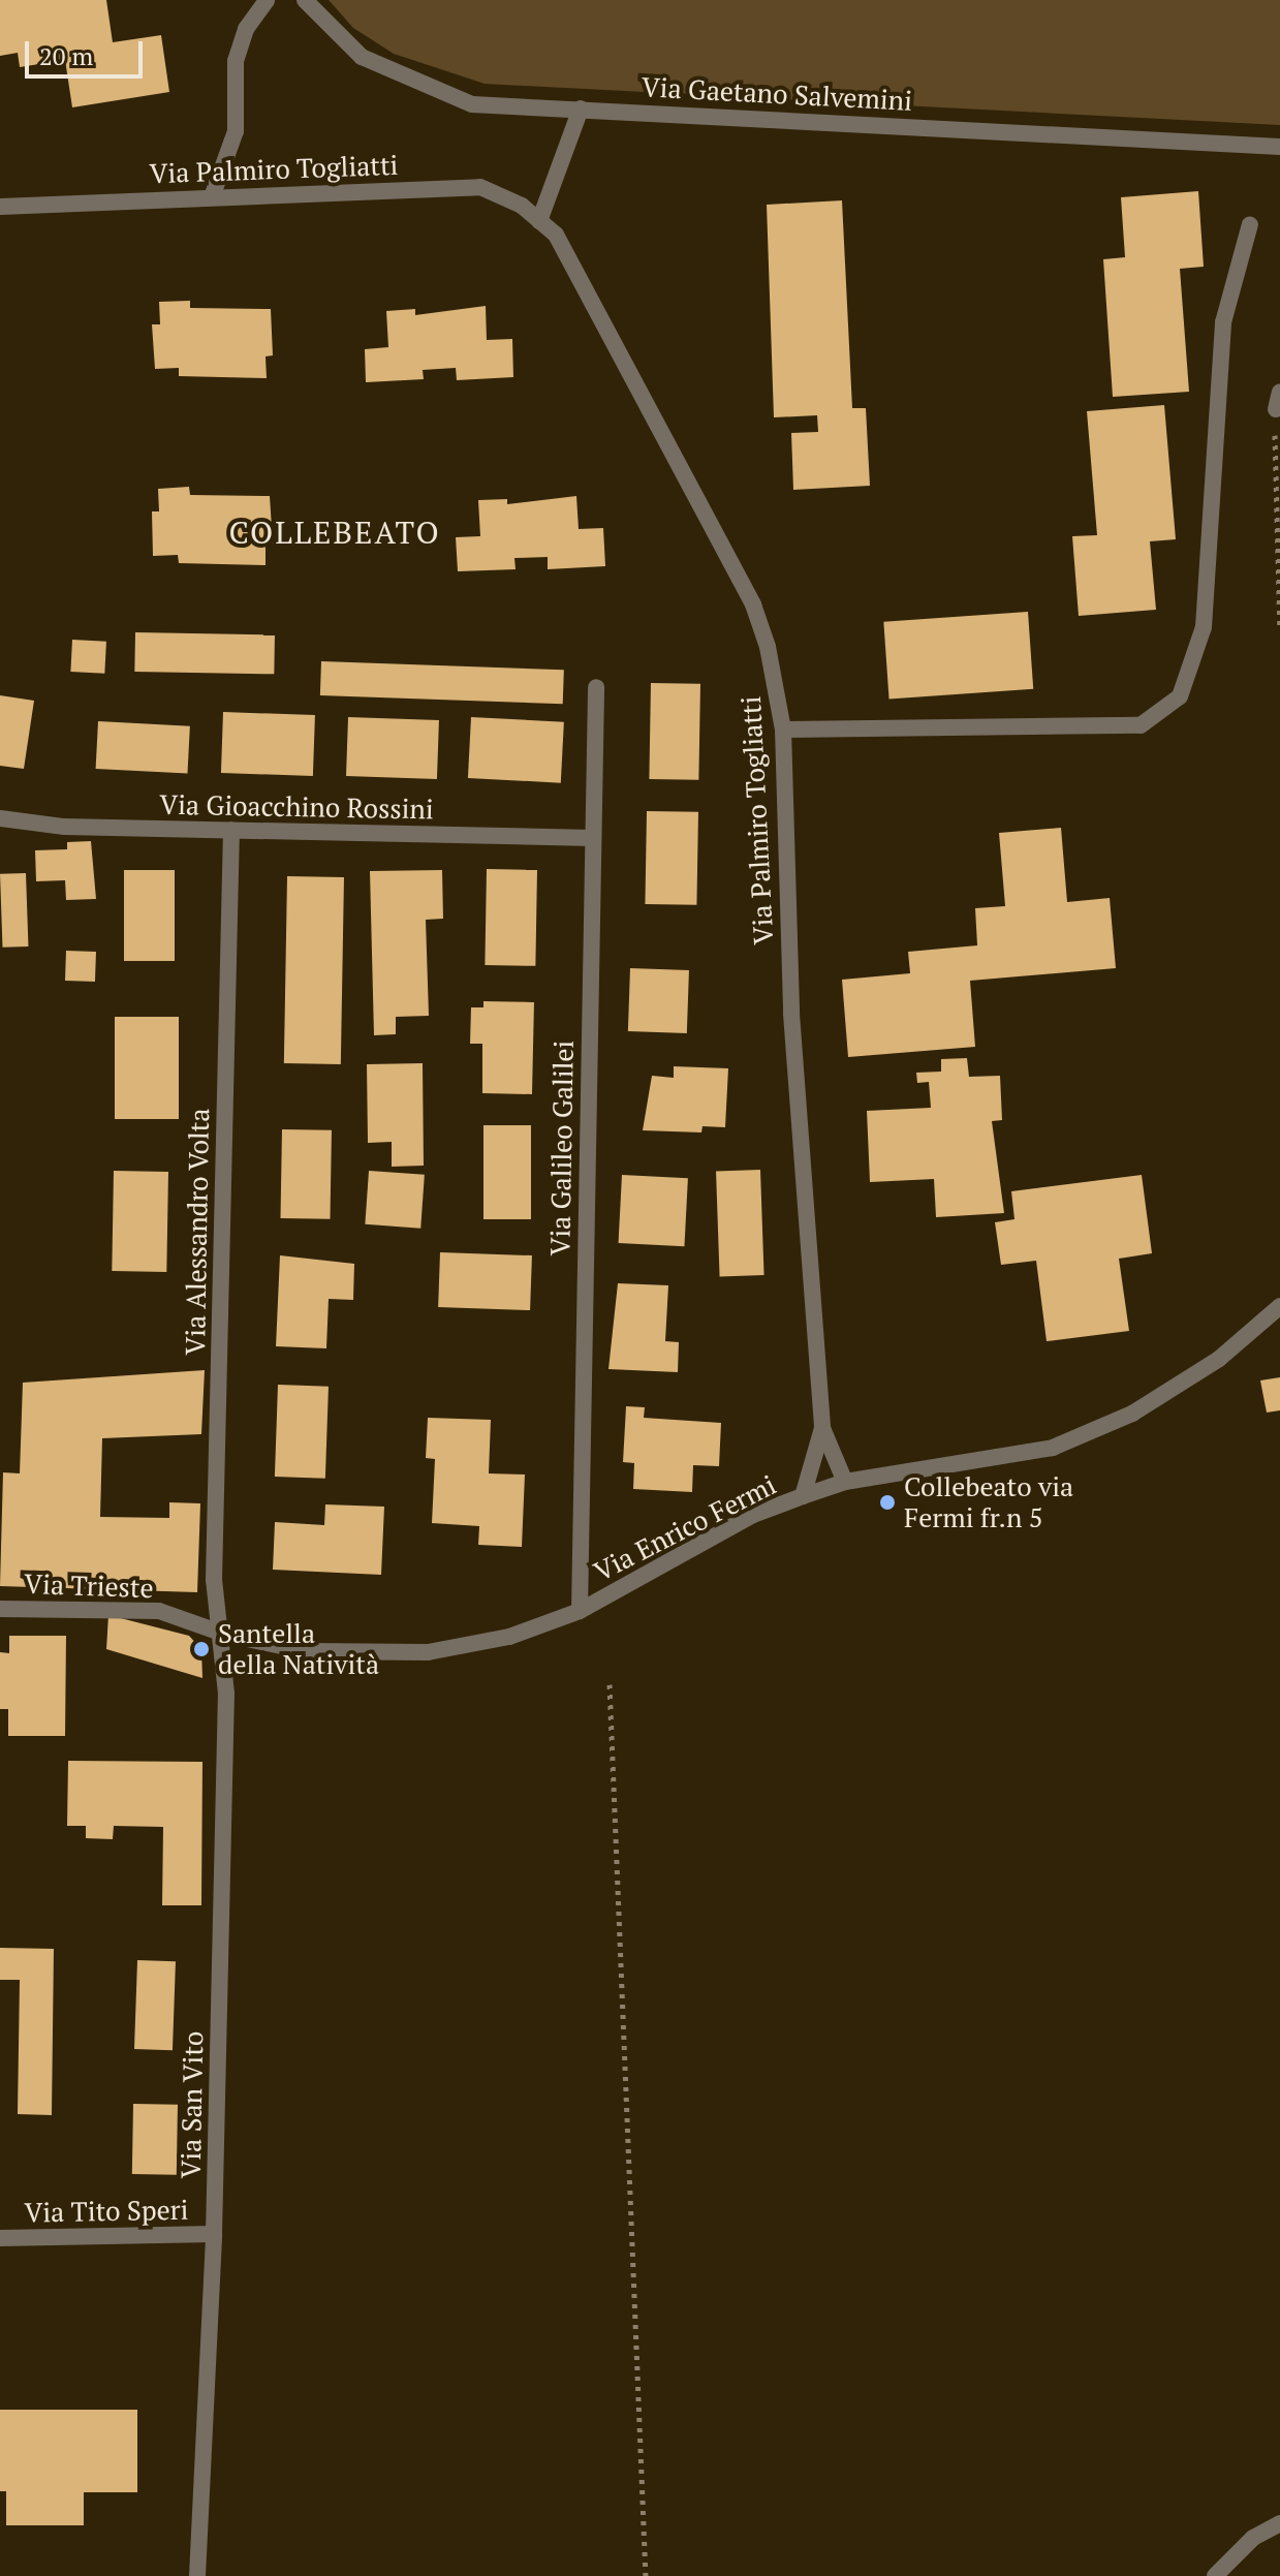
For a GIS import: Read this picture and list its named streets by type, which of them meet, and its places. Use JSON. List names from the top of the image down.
{
  "streets": {
    "street": [
      "Via Gaetano Salvemini",
      "Via Palmiro Togliatti",
      "Via Gioacchino Rossini",
      "Via Galileo Galilei",
      "Via Alessandro Volta",
      "Via Enrico Fermi",
      "Via Trieste",
      "Via San Vito",
      "Via Tito Speri"
    ]
  },
  "crossings": [
    ["Via Palmiro Togliatti", "Via Enrico Fermi"],
    ["Via Gioacchino Rossini", "Via Galileo Galilei"],
    ["Via Gioacchino Rossini", "Via Alessandro Volta"],
    ["Via Galileo Galilei", "Via Enrico Fermi"],
    ["Via Alessandro Volta", "Via Enrico Fermi"],
    ["Via Alessandro Volta", "Via Trieste"],
    ["Via Alessandro Volta", "Via San Vito"],
    ["Via Enrico Fermi", "Via Trieste"],
    ["Via Enrico Fermi", "Via San Vito"],
    ["Via Trieste", "Via San Vito"],
    ["Via San Vito", "Via Tito Speri"]
  ],
  "districts": ["COLLEBEATO"],
  "places": ["Collebeato via Fermi fr.n 5", "Santella della Natività"],
  "scale_bar": "20 m"
}
